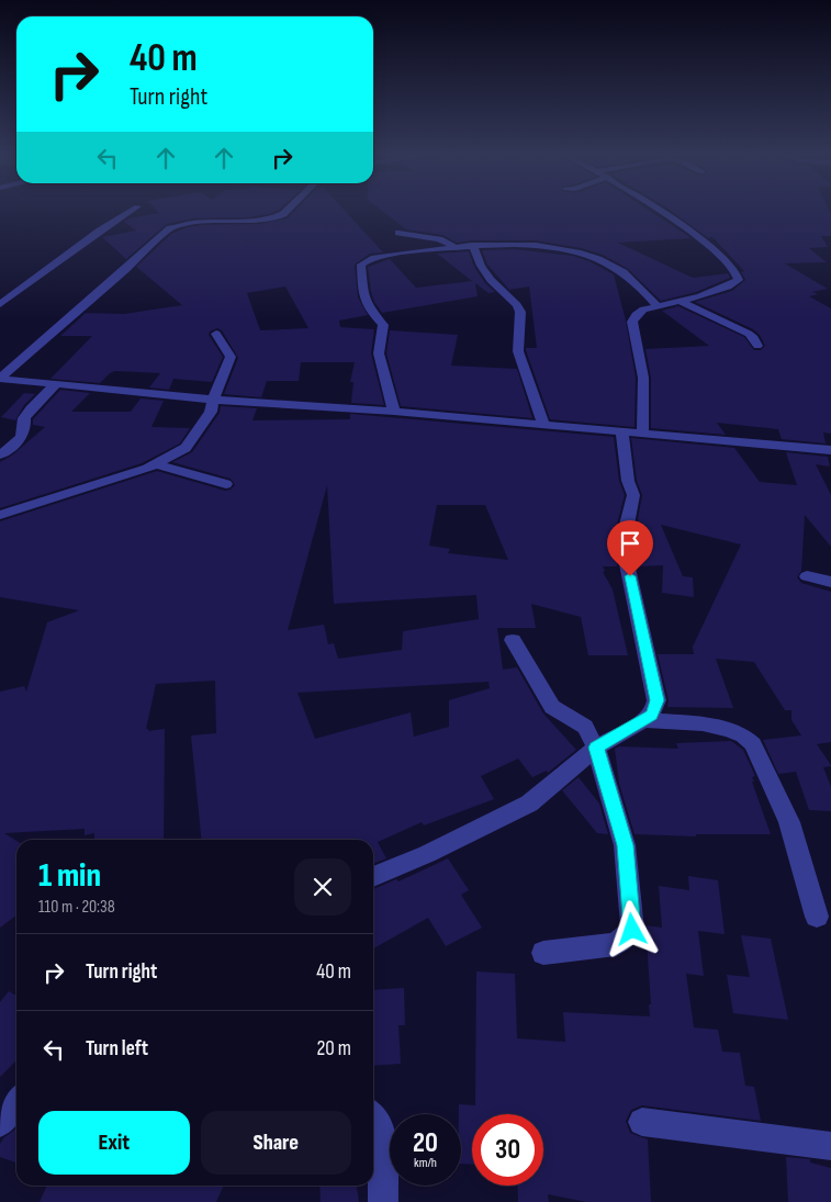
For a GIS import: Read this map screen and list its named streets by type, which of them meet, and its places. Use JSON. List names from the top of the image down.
{
  "page": {
    "turn": ["40 m", "Turn right"],
    "heading": ["1 min", "110 m · 20:38"],
    "list": [
      {
        "name": "Turn right",
        "value": "40 m"
      },
      {
        "name": "Turn left",
        "value": "20 m"
      }
    ],
    "buttons": ["Exit", "Share"],
    "speed": "20 km/h",
    "limit": "30"
  }
}
